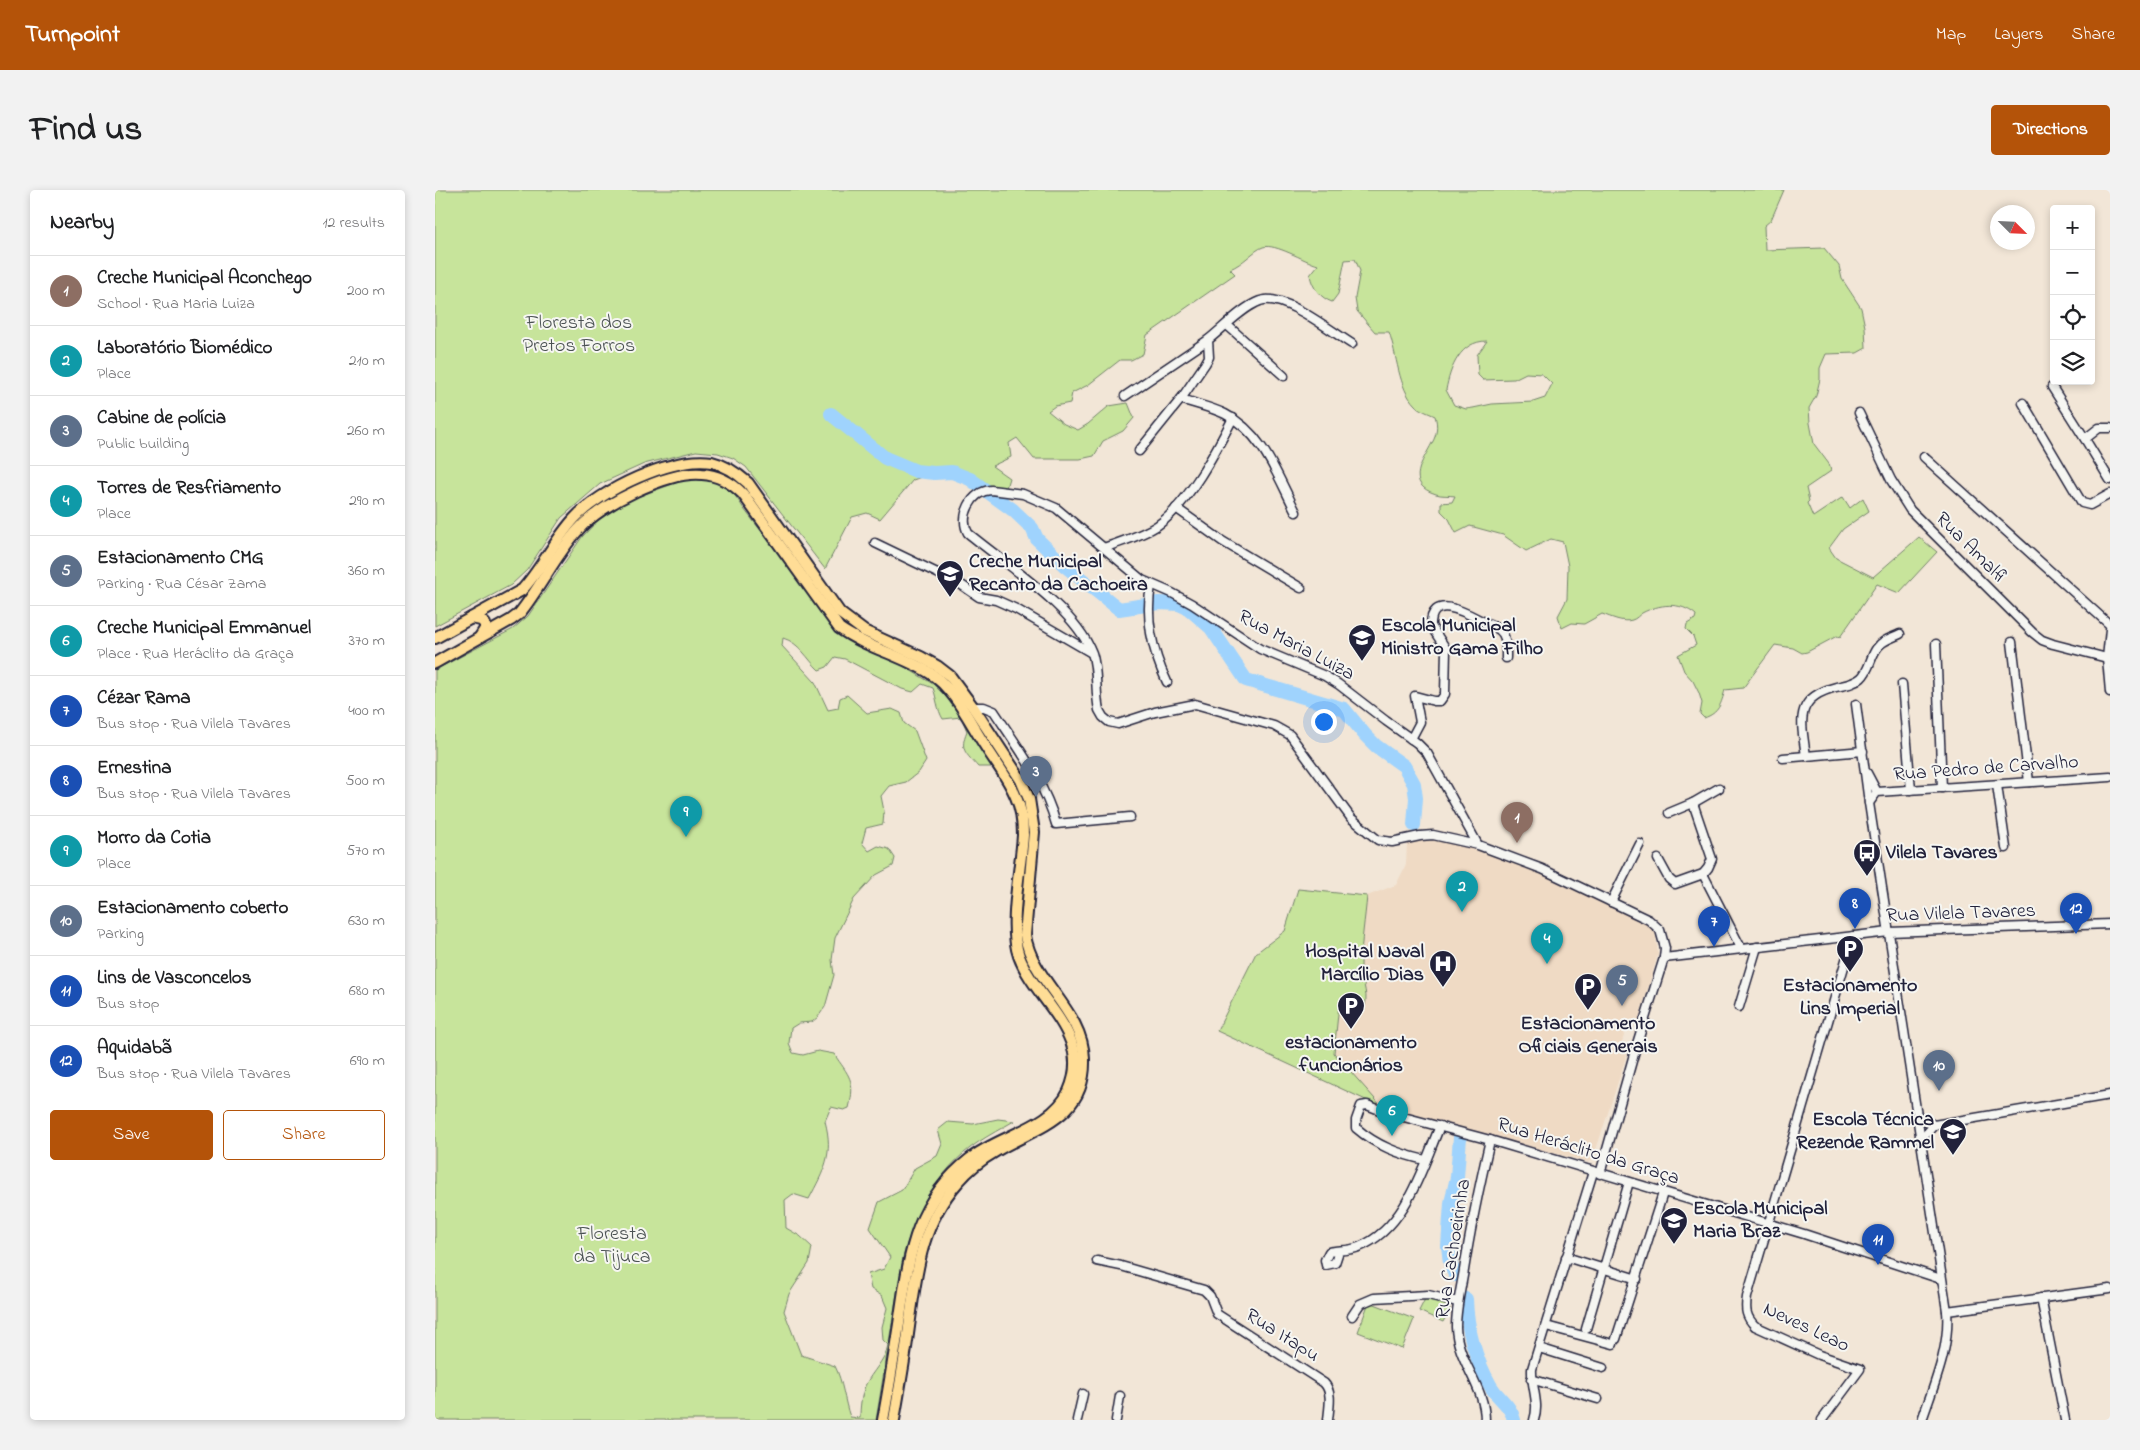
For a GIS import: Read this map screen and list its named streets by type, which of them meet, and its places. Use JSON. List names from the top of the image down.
{
  "streets": {
    "street": [
      "Rua Amalfi",
      "Rua Maria Luiza",
      "Rua Pedro de Carvalho",
      "Rua Vilela Tavares",
      "Rua Heráclito da Graça",
      "Rua Cachoeirinha",
      "Neves Leao",
      "Rua Itapu"
    ]
  },
  "crossings": [
    ["Rua Heráclito da Graça", "Rua Cachoeirinha"],
    ["Rua Heráclito da Graça", "Neves Leao"]
  ],
  "parks": ["Floresta dos Pretos Forros", "Floresta da Tijuca"],
  "places": {
    "school or university": [
      "Creche Municipal Recanto da Cachoeira",
      "Escola Municipal Ministro Gama Filho",
      "Escola Técnica Rezende Rammel",
      "Escola Municipal Maria Braz"
    ],
    "bus stop": ["Vilela Tavares"],
    "parking": ["Estacionamento Lins Imperial", "Estacionamento Oficiais Generais", "estacionamento funcionários"],
    "hospital": ["Hospital Naval Marcílio Dias"]
  },
  "north": "bottom right",
  "page": {
    "header": "Turnpoint",
    "nav": ["Map", "Layers", "Share"],
    "title": "Find us",
    "buttons": [
      "Directions",
      ["Save", "Share"]
    ],
    "heading": ["Nearby", "12 results"],
    "map_buttons": ["+", "−"],
    "list": [
      {
        "mark": "1",
        "name": "Creche Municipal Aconchego",
        "note": "School · Rua Maria Luiza",
        "value": "200 m"
      },
      {
        "mark": "2",
        "name": "Laboratório Biomédico",
        "note": "Place",
        "value": "210 m"
      },
      {
        "mark": "3",
        "name": "Cabine de polícia",
        "note": "Public building",
        "value": "260 m"
      },
      {
        "mark": "4",
        "name": "Torres de Resfriamento",
        "note": "Place",
        "value": "290 m"
      },
      {
        "mark": "5",
        "name": "Estacionamento CMG",
        "note": "Parking · Rua César Zama",
        "value": "360 m"
      },
      {
        "mark": "6",
        "name": "Creche Municipal Emmanuel",
        "note": "Place · Rua Heráclito da Graça",
        "value": "370 m"
      },
      {
        "mark": "7",
        "name": "Cézar Rama",
        "note": "Bus stop · Rua Vilela Tavares",
        "value": "400 m"
      },
      {
        "mark": "8",
        "name": "Ernestina",
        "note": "Bus stop · Rua Vilela Tavares",
        "value": "500 m"
      },
      {
        "mark": "9",
        "name": "Morro da Cotia",
        "note": "Place",
        "value": "570 m"
      },
      {
        "mark": "10",
        "name": "Estacionamento coberto",
        "note": "Parking",
        "value": "630 m"
      },
      {
        "mark": "11",
        "name": "Lins de Vasconcelos",
        "note": "Bus stop",
        "value": "680 m"
      },
      {
        "mark": "12",
        "name": "Aquidabã",
        "note": "Bus stop · Rua Vilela Tavares",
        "value": "690 m"
      }
    ],
    "pins": [
      "3",
      "9",
      "1",
      "2",
      "8",
      "12",
      "7",
      "4",
      "5",
      "10",
      "6",
      "11"
    ]
  }
}
